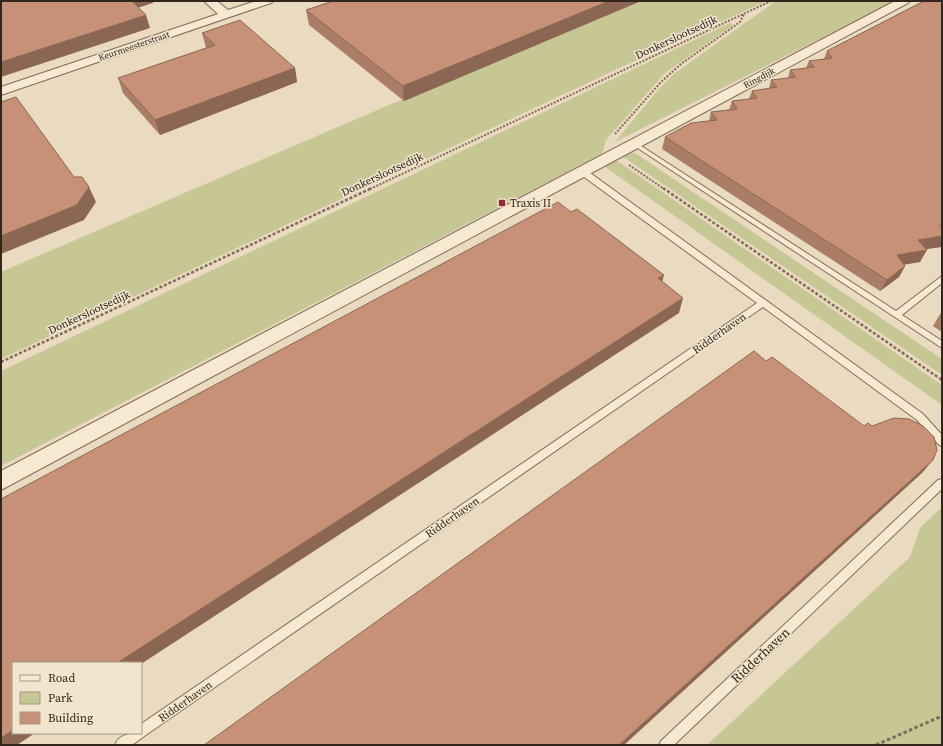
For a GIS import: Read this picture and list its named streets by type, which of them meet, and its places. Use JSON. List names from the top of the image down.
{
  "streets": {
    "street": ["Keurmeesterstraat", "Ringdijk"],
    "lane": ["Ridderhaven"],
    "path": ["Donkerslootsedijk"]
  },
  "places": {
    "transit": ["Traxis II"]
  },
  "legend": ["Road", "Park", "Building"]
}
